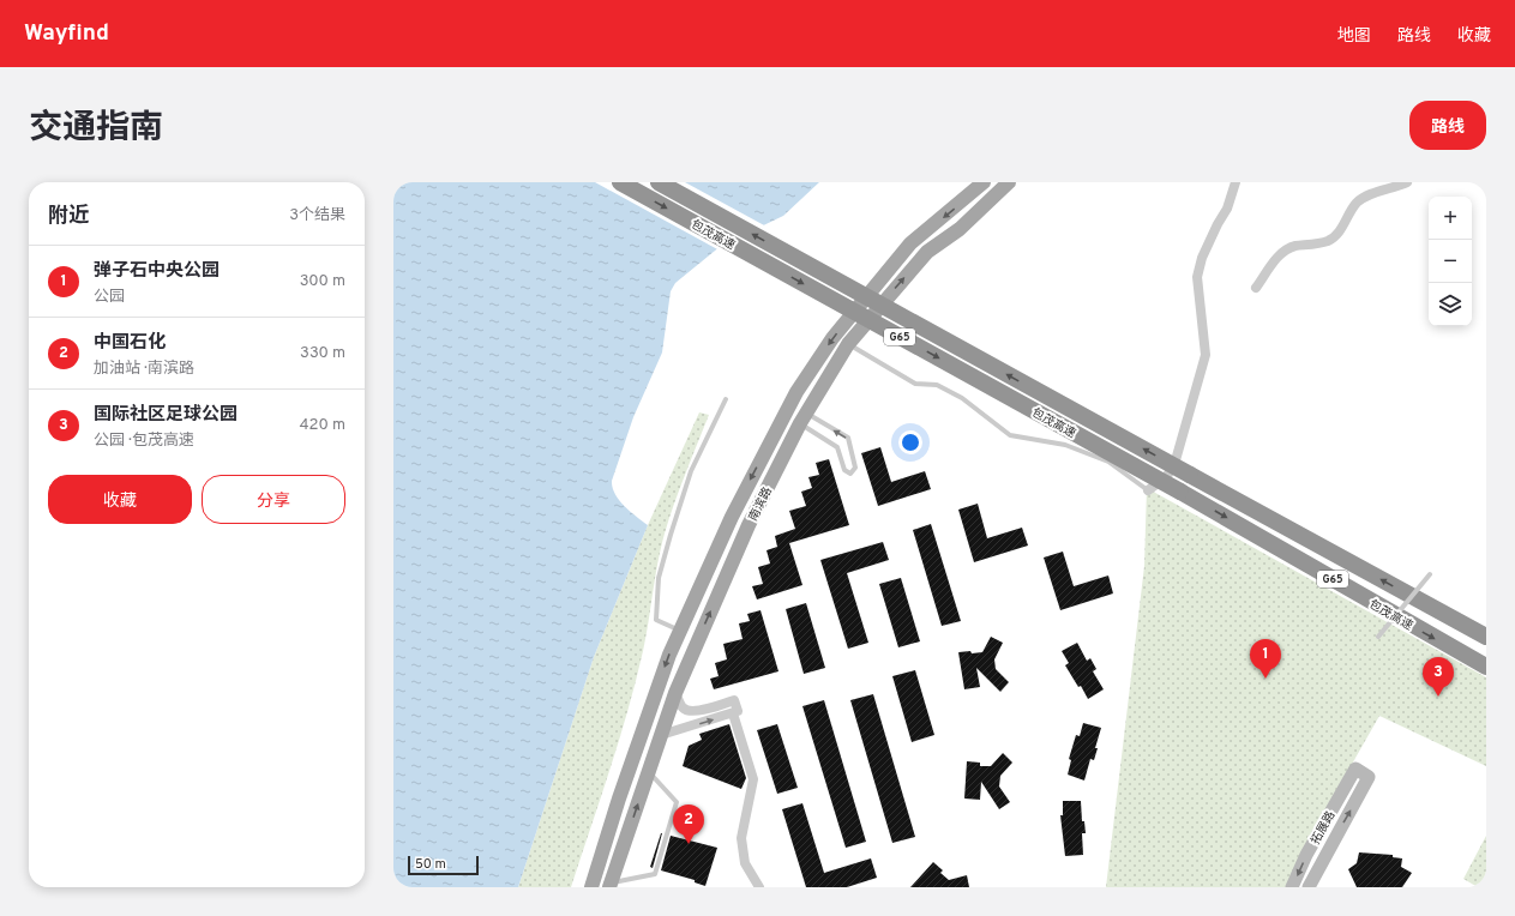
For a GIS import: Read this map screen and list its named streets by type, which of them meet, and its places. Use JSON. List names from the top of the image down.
{
  "streets": {
    "highway": ["包茂高速", "G65"],
    "main road": ["南滨路", "拓展路"]
  },
  "scale_bar": "50 m",
  "page": {
    "header": "Wayfind",
    "nav": ["地图", "路线", "收藏"],
    "title": "交通指南",
    "buttons": [
      "路线",
      ["收藏", "分享"]
    ],
    "heading": ["附近", "3个结果"],
    "map_buttons": ["+", "−"],
    "list": [
      {
        "mark": "1",
        "name": "弹子石中央公园",
        "note": "公园",
        "value": "300 m"
      },
      {
        "mark": "2",
        "name": "中国石化",
        "note": "加油站 · 南滨路",
        "value": "330 m"
      },
      {
        "mark": "3",
        "name": "国际社区足球公园",
        "note": "公园 · 包茂高速",
        "value": "420 m"
      }
    ],
    "pins": ["1", "3", "2"],
    "scale": "50 m"
  }
}
